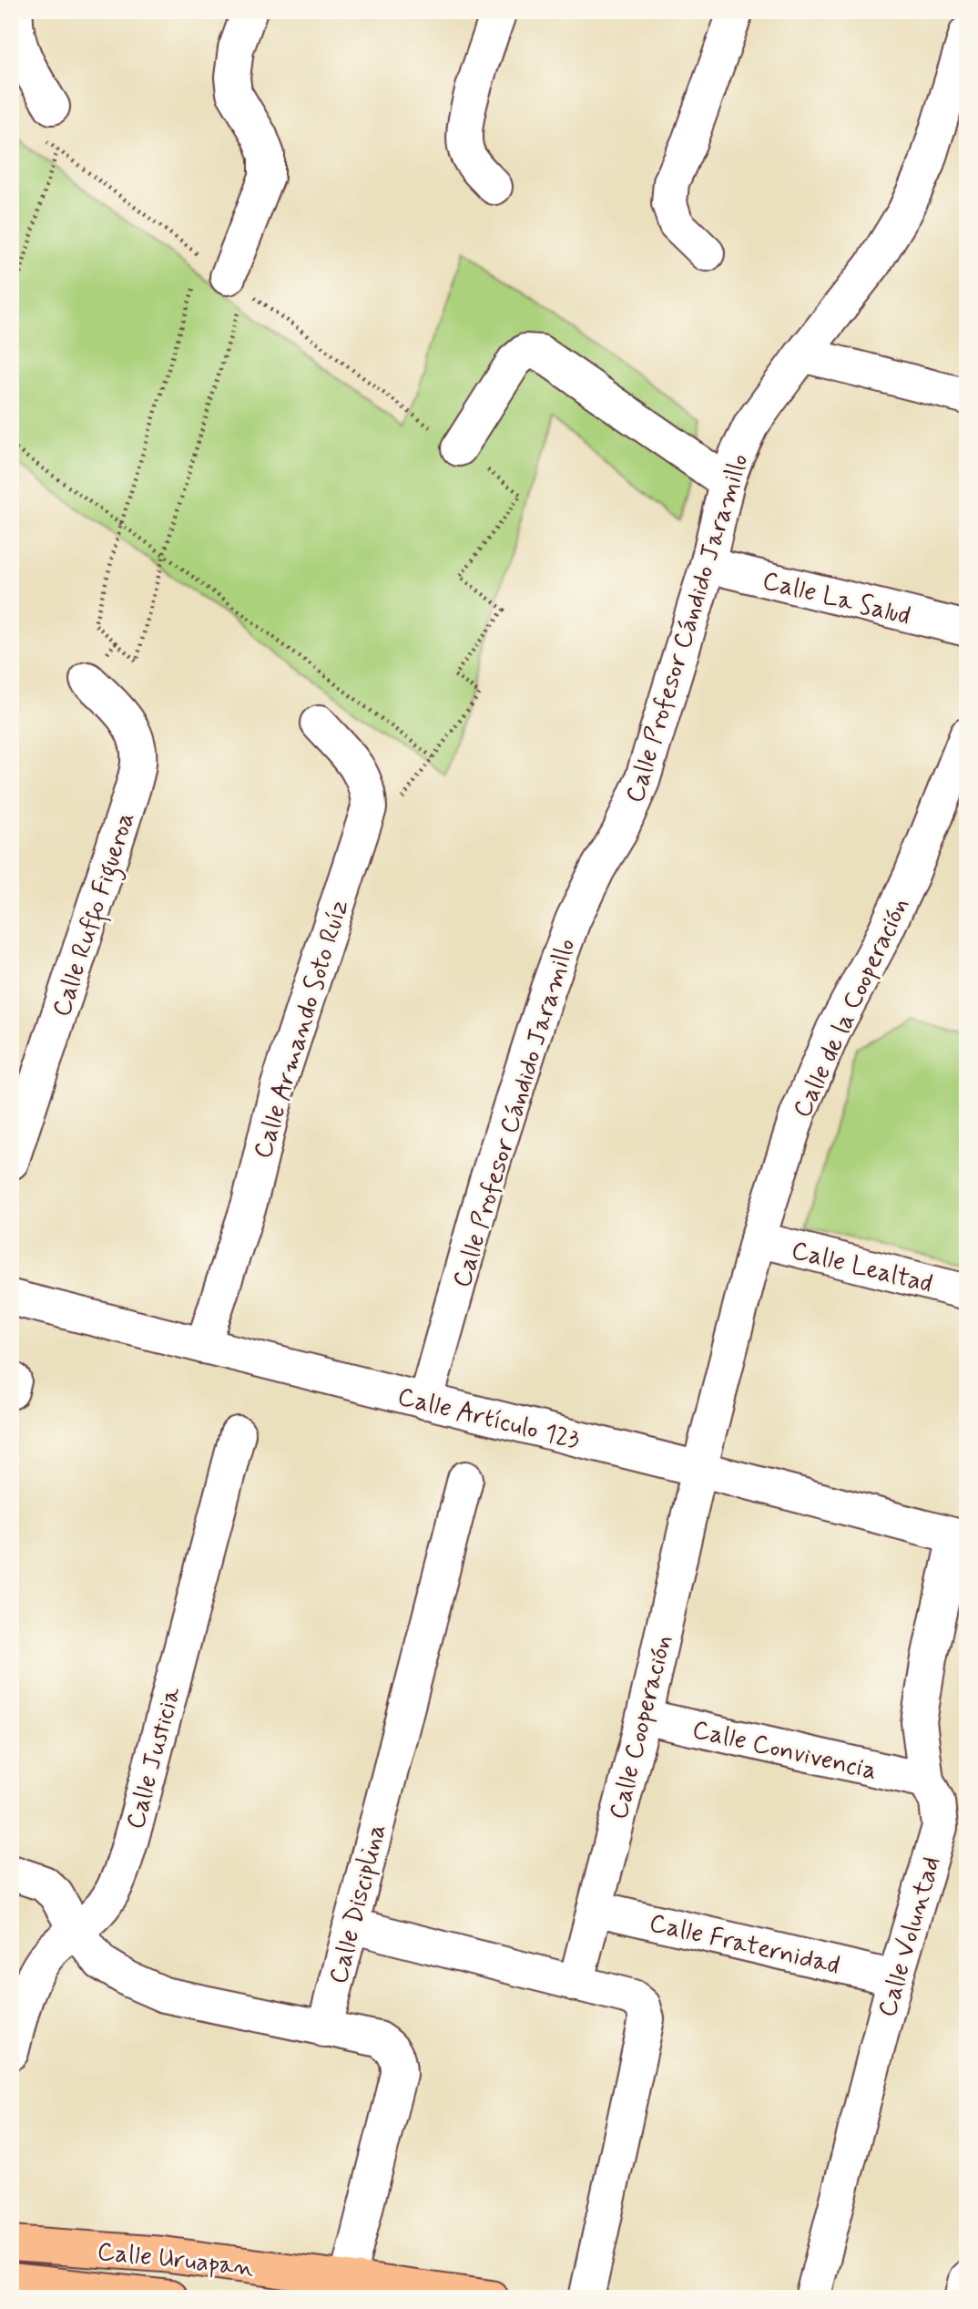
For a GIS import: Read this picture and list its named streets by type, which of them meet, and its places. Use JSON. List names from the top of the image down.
{
  "streets": {
    "main road": ["Calle Uruapan"],
    "street": [
      "Calle La Salud",
      "Calle Profesor Cándido Jaramillo",
      "Calle Ruffo Figueroa",
      "Calle de la Cooperación",
      "Calle Armando Soto Ruíz",
      "Calle Lealtad",
      "Calle Artículo 123",
      "Calle Cooperación",
      "Calle Convivencia",
      "Calle Justicia",
      "Calle Disciplina",
      "Calle Voluntad",
      "Calle Fraternidad"
    ]
  },
  "crossings": [
    ["Calle La Salud", "Calle Profesor Cándido Jaramillo"],
    ["Calle Profesor Cándido Jaramillo", "Calle Artículo 123"],
    ["Calle de la Cooperación", "Calle Lealtad"],
    ["Calle de la Cooperación", "Calle Artículo 123"],
    ["Calle de la Cooperación", "Calle Cooperación"],
    ["Calle Armando Soto Ruíz", "Calle Artículo 123"],
    ["Calle Artículo 123", "Calle Cooperación"],
    ["Calle Artículo 123", "Calle Voluntad"],
    ["Calle Cooperación", "Calle Convivencia"],
    ["Calle Cooperación", "Calle Fraternidad"],
    ["Calle Convivencia", "Calle Voluntad"],
    ["Calle Voluntad", "Calle Fraternidad"]
  ]
}
